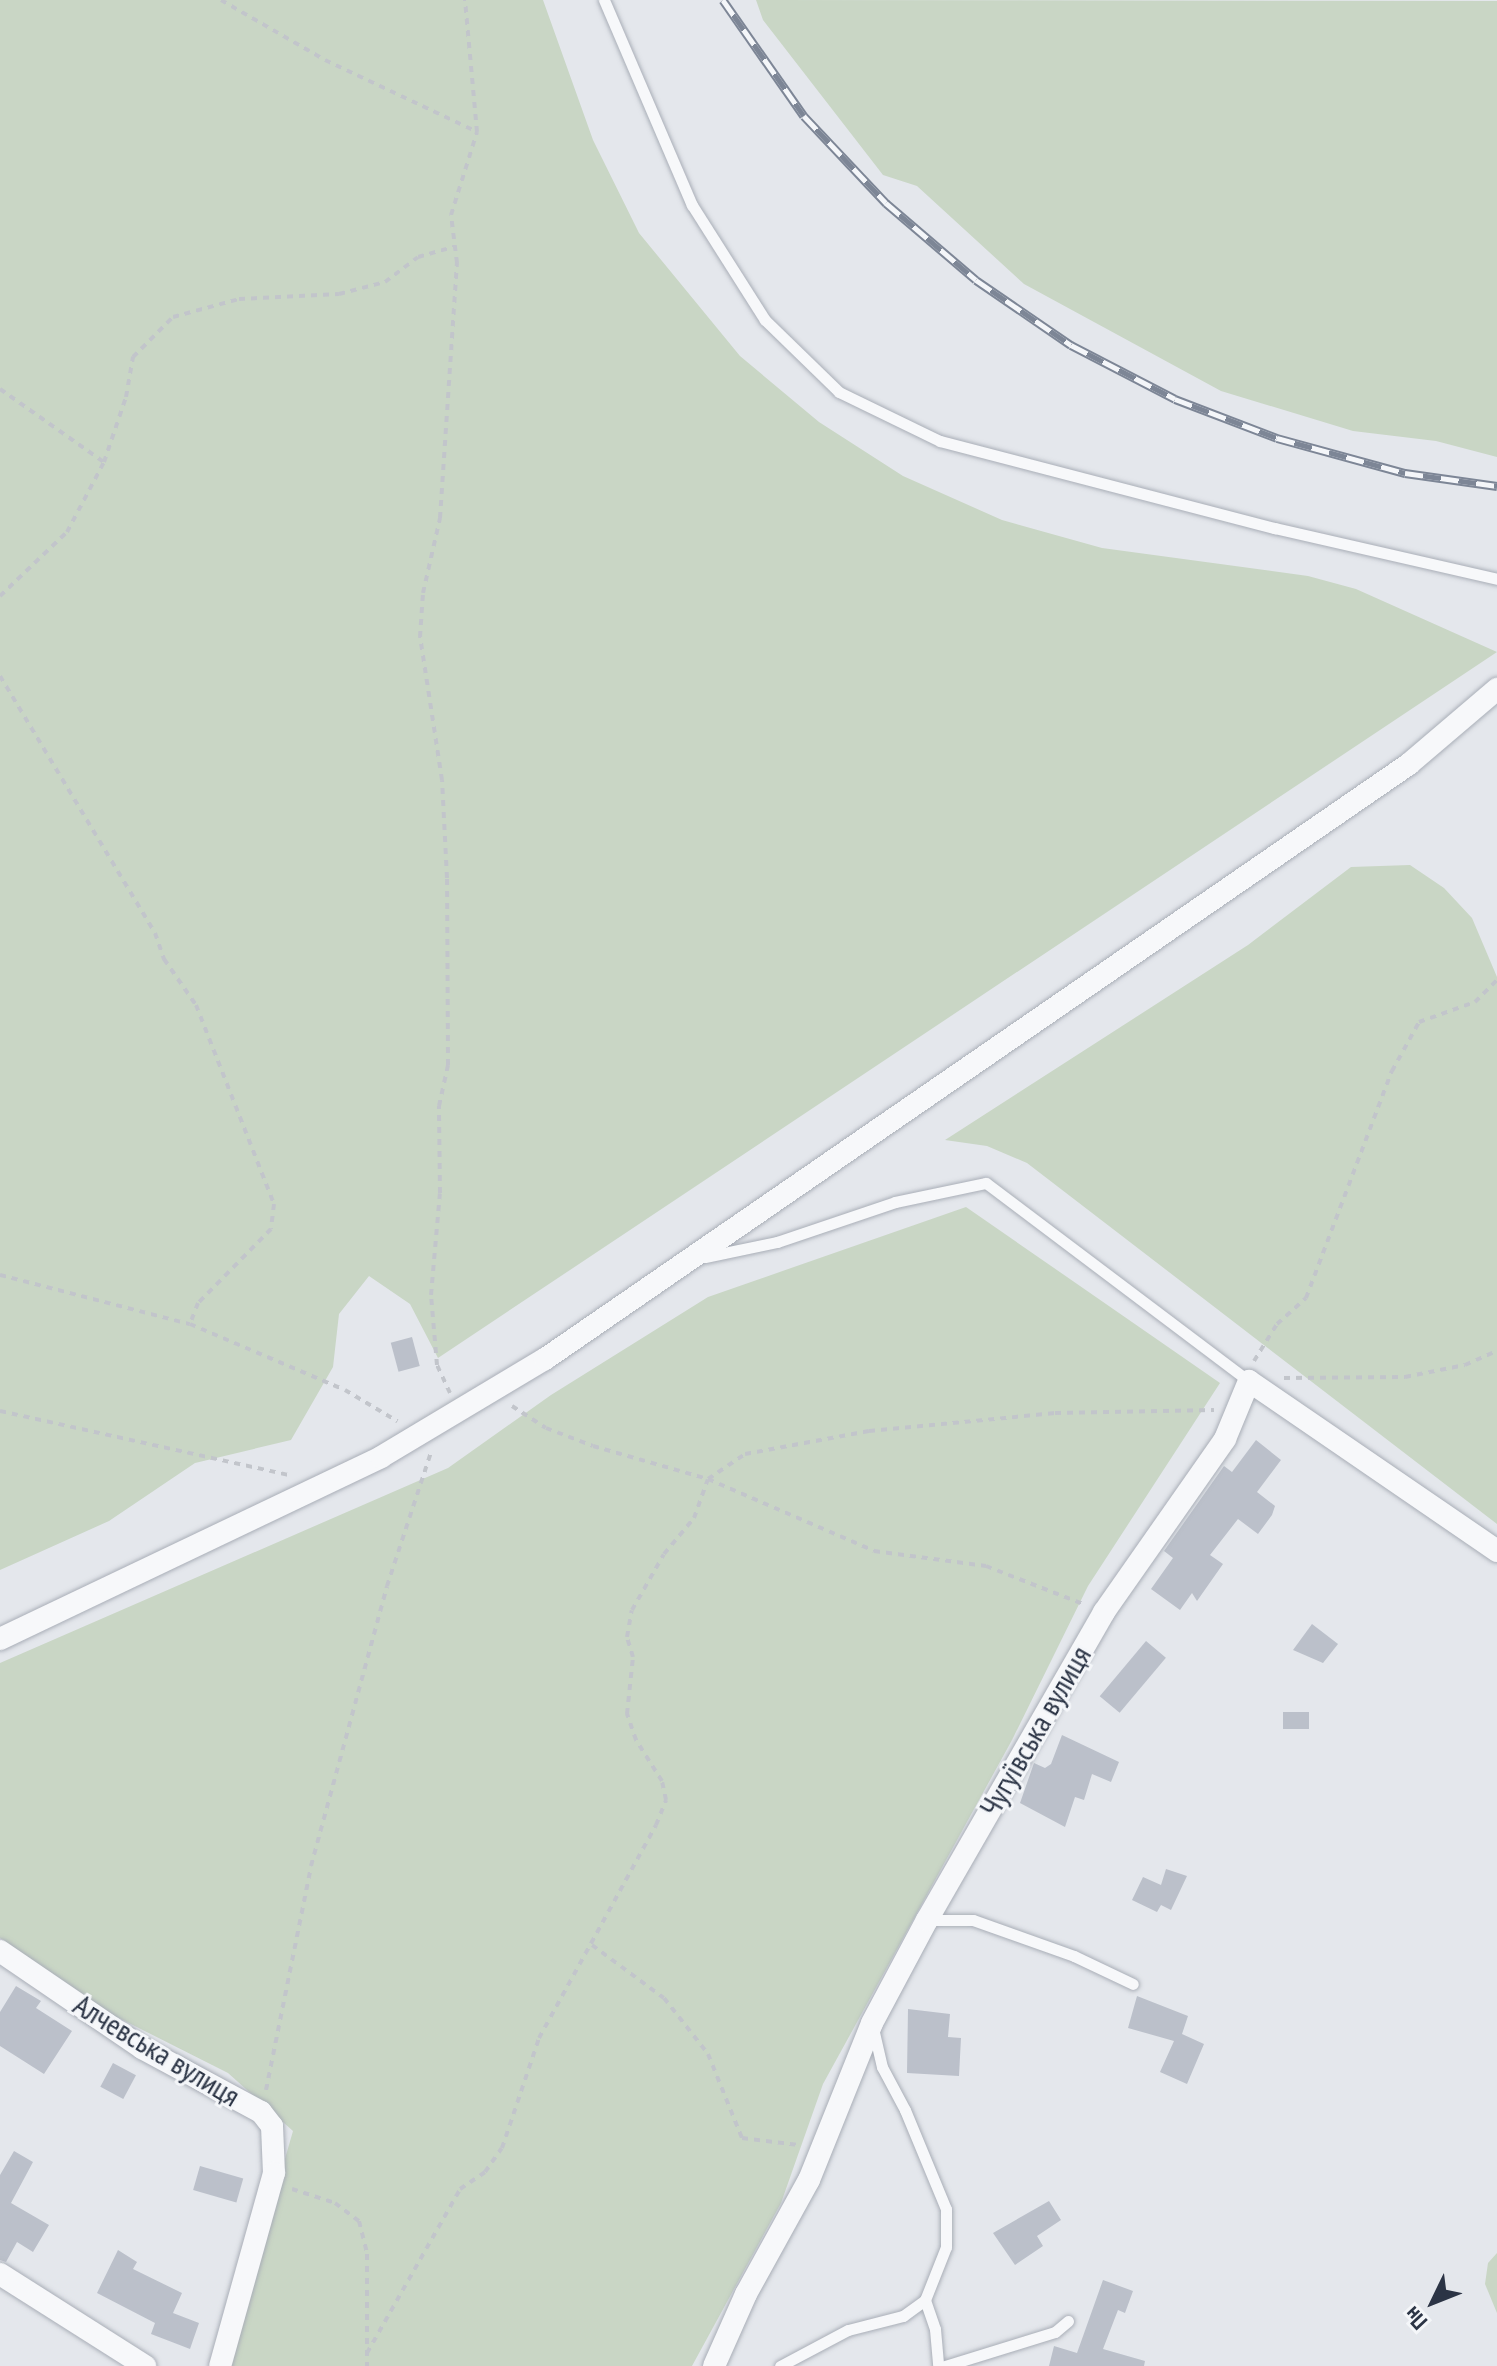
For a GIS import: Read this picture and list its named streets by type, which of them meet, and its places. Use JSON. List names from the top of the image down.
{
  "streets": {
    "street": ["Чугуївська вулиця", "Алчевська вулиця"]
  },
  "north": "bottom left"
}
